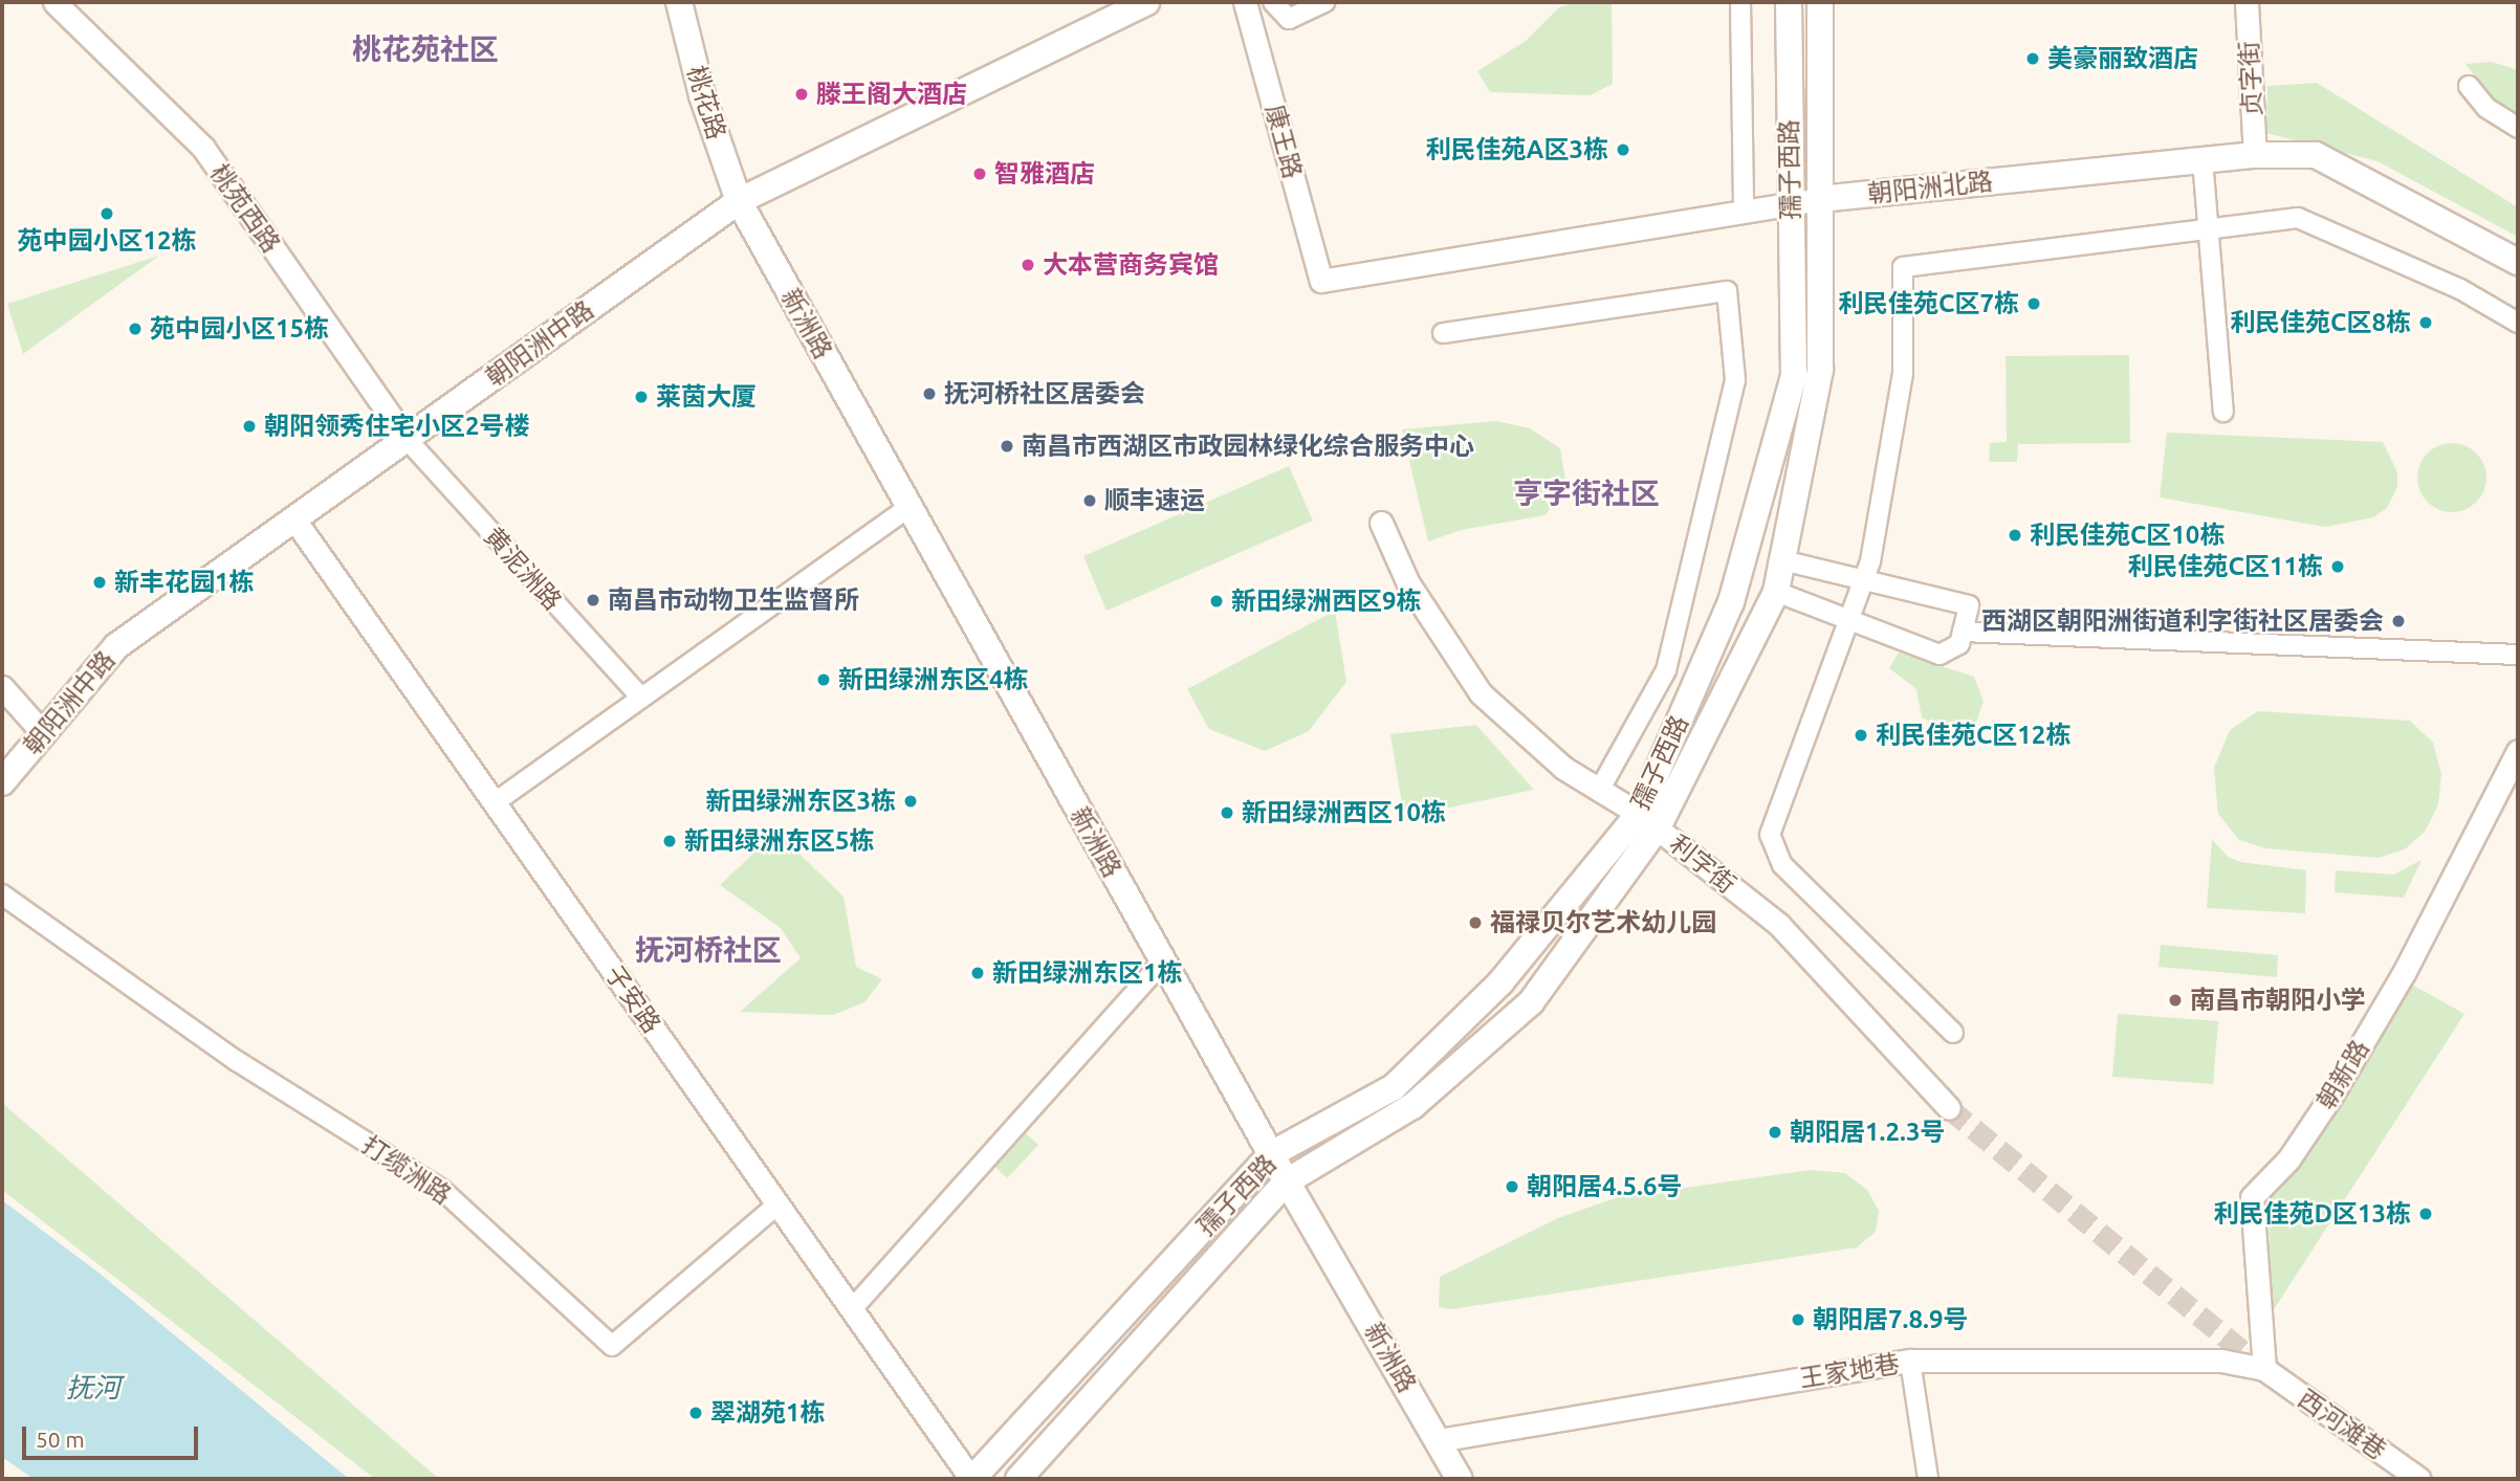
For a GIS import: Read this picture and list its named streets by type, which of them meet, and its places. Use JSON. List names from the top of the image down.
{
  "streets": {
    "main road": [
      "桃花路",
      "孺子西路",
      "朝阳洲北路",
      "新洲路",
      "朝阳洲中路"
    ],
    "street": [
      "贞字街",
      "康王路",
      "桃苑西路",
      "黄泥洲路",
      "利字街",
      "子安路",
      "朝新路",
      "打缆洲路",
      "王家地巷",
      "西河滩巷"
    ]
  },
  "crossings": [
    ["贞字街", "朝阳洲北路"],
    ["桃花路", "新洲路"],
    ["桃花路", "朝阳洲中路"],
    ["康王路", "朝阳洲北路"],
    ["孺子西路", "朝阳洲北路"],
    ["孺子西路", "新洲路"],
    ["孺子西路", "利字街"],
    ["孺子西路", "子安路"],
    ["桃苑西路", "朝阳洲中路"],
    ["桃苑西路", "黄泥洲路"],
    ["新洲路", "朝阳洲中路"],
    ["新洲路", "王家地巷"],
    ["朝阳洲中路", "黄泥洲路"],
    ["朝阳洲中路", "子安路"],
    ["子安路", "打缆洲路"],
    ["朝新路", "王家地巷"],
    ["朝新路", "西河滩巷"],
    ["王家地巷", "西河滩巷"]
  ],
  "districts": ["桃花苑社区", "亨字街社区", "抚河桥社区"],
  "water": ["抚河"],
  "places": [
    "美豪丽致酒店",
    "滕王阁大酒店",
    "利民佳苑A区3栋",
    "智雅酒店",
    "苑中园小区12栋",
    "大本营商务宾馆",
    "利民佳苑C区7栋",
    "利民佳苑C区8栋",
    "苑中园小区15栋",
    "抚河桥社区居委会",
    "莱茵大厦",
    "朝阳领秀住宅小区2号楼",
    "南昌市西湖区市政园林绿化综合服务中心",
    "顺丰速运",
    "利民佳苑C区10栋",
    "利民佳苑C区11栋",
    "新丰花园1栋",
    "南昌市动物卫生监督所",
    "新田绿洲西区9栋",
    "西湖区朝阳洲街道利字街社区居委会",
    "新田绿洲东区4栋",
    "利民佳苑C区12栋",
    "新田绿洲东区3栋",
    "新田绿洲西区10栋",
    "新田绿洲东区5栋",
    "福禄贝尔艺术幼儿园",
    "新田绿洲东区1栋",
    "南昌市朝阳小学",
    "朝阳居1.2.3号",
    "朝阳居4.5.6号",
    "利民佳苑D区13栋",
    "朝阳居7.8.9号",
    "翠湖苑1栋"
  ],
  "scale_bar": "50 m"
}
